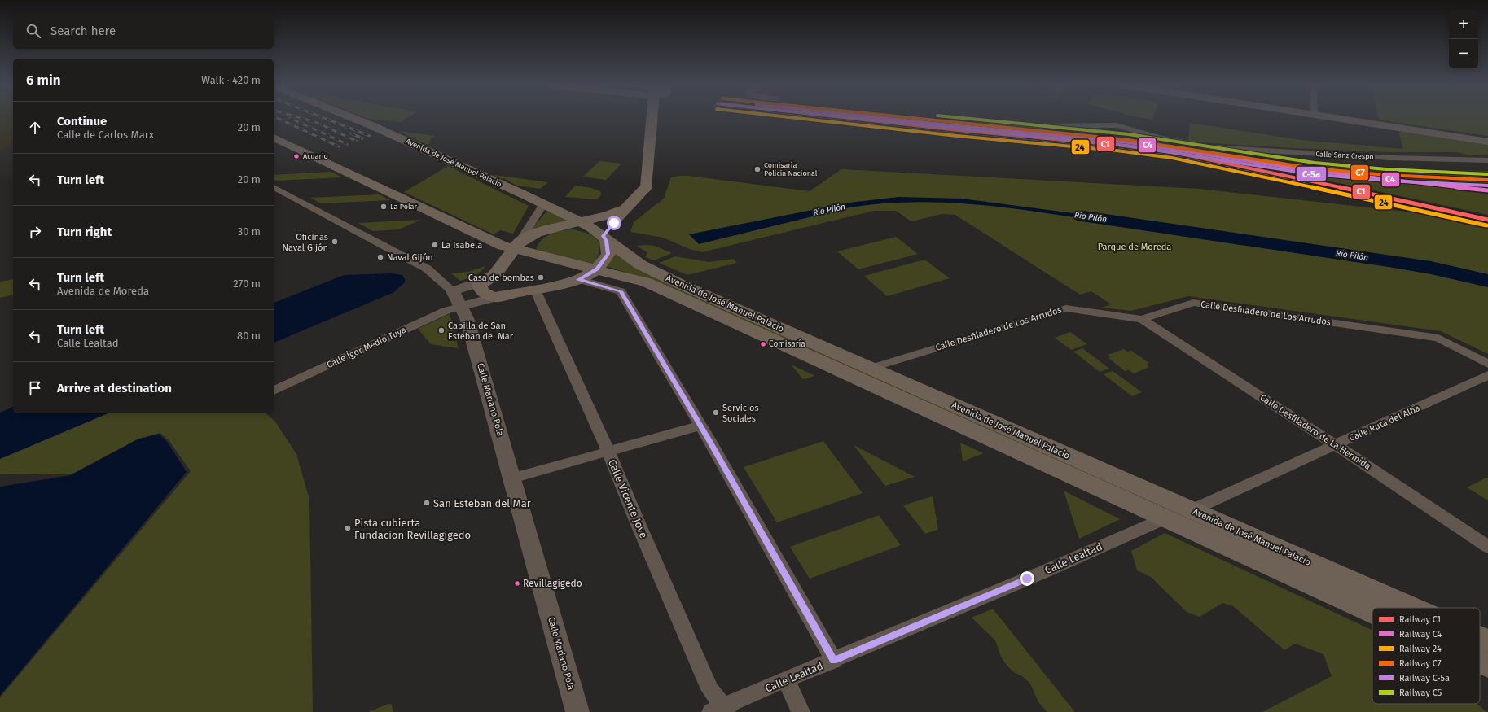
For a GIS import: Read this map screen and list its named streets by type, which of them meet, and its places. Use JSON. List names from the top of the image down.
{
  "streets": {
    "main road": ["Avenida de José Manuel Palacio"],
    "street": [
      "Calle Sanz Crespo",
      "Calle Desfiladero de Los Arrudos",
      "Calle Ígor Medio Tuya",
      "Calle Mariano Pola",
      "Calle Ruta del Alba",
      "Calle Desfiladero de La Hermida",
      "Calle Vicente Jove",
      "Calle Lealtad"
    ]
  },
  "crossings": [
    ["Avenida de José Manuel Palacio", "Calle Desfiladero de Los Arrudos"],
    ["Avenida de José Manuel Palacio", "Calle Ruta del Alba"],
    ["Avenida de José Manuel Palacio", "Calle Lealtad"],
    ["Calle Desfiladero de Los Arrudos", "Calle Desfiladero de La Hermida"],
    ["Calle Ígor Medio Tuya", "Calle Mariano Pola"],
    ["Calle Ruta del Alba", "Calle Desfiladero de La Hermida"],
    ["Calle Vicente Jove", "Calle Lealtad"]
  ],
  "water": ["Río Pilón"],
  "parks": ["Parque de Moreda"],
  "places": [
    "Acuario",
    "Comisaría Policia Nacional",
    "La Polar",
    "Oficinas Naval Gijón",
    "La Isabela",
    "Naval Gijón",
    "Casa de bombas",
    "Capilla de San Esteban del Mar",
    "Comisaría",
    "Servicios Sociales",
    "San Esteban del Mar",
    "Pista cubierta Fundacion Revillagigedo",
    "Revillagigedo"
  ],
  "lines": [
    "rail line C1",
    "rail line C4",
    "rail line 24",
    "rail line C7",
    "rail line C-5a",
    "rail line C5"
  ],
  "legend": [
    "Railway C1",
    "Railway C4",
    "Railway 24",
    "Railway C7",
    "Railway C-5a",
    "Railway C5"
  ],
  "page": {
    "map_buttons": ["+", "−"],
    "search": "Search here",
    "heading": ["6 min", "Walk · 420 m"],
    "list": [
      ["Continue", "Calle de Carlos Marx", "20 m"],
      ["Turn left", "20 m"],
      ["Turn right", "30 m"],
      ["Turn left", "Avenida de Moreda", "270 m"],
      ["Turn left", "Calle Lealtad", "80 m"],
      "Arrive at destination"
    ]
  }
}
